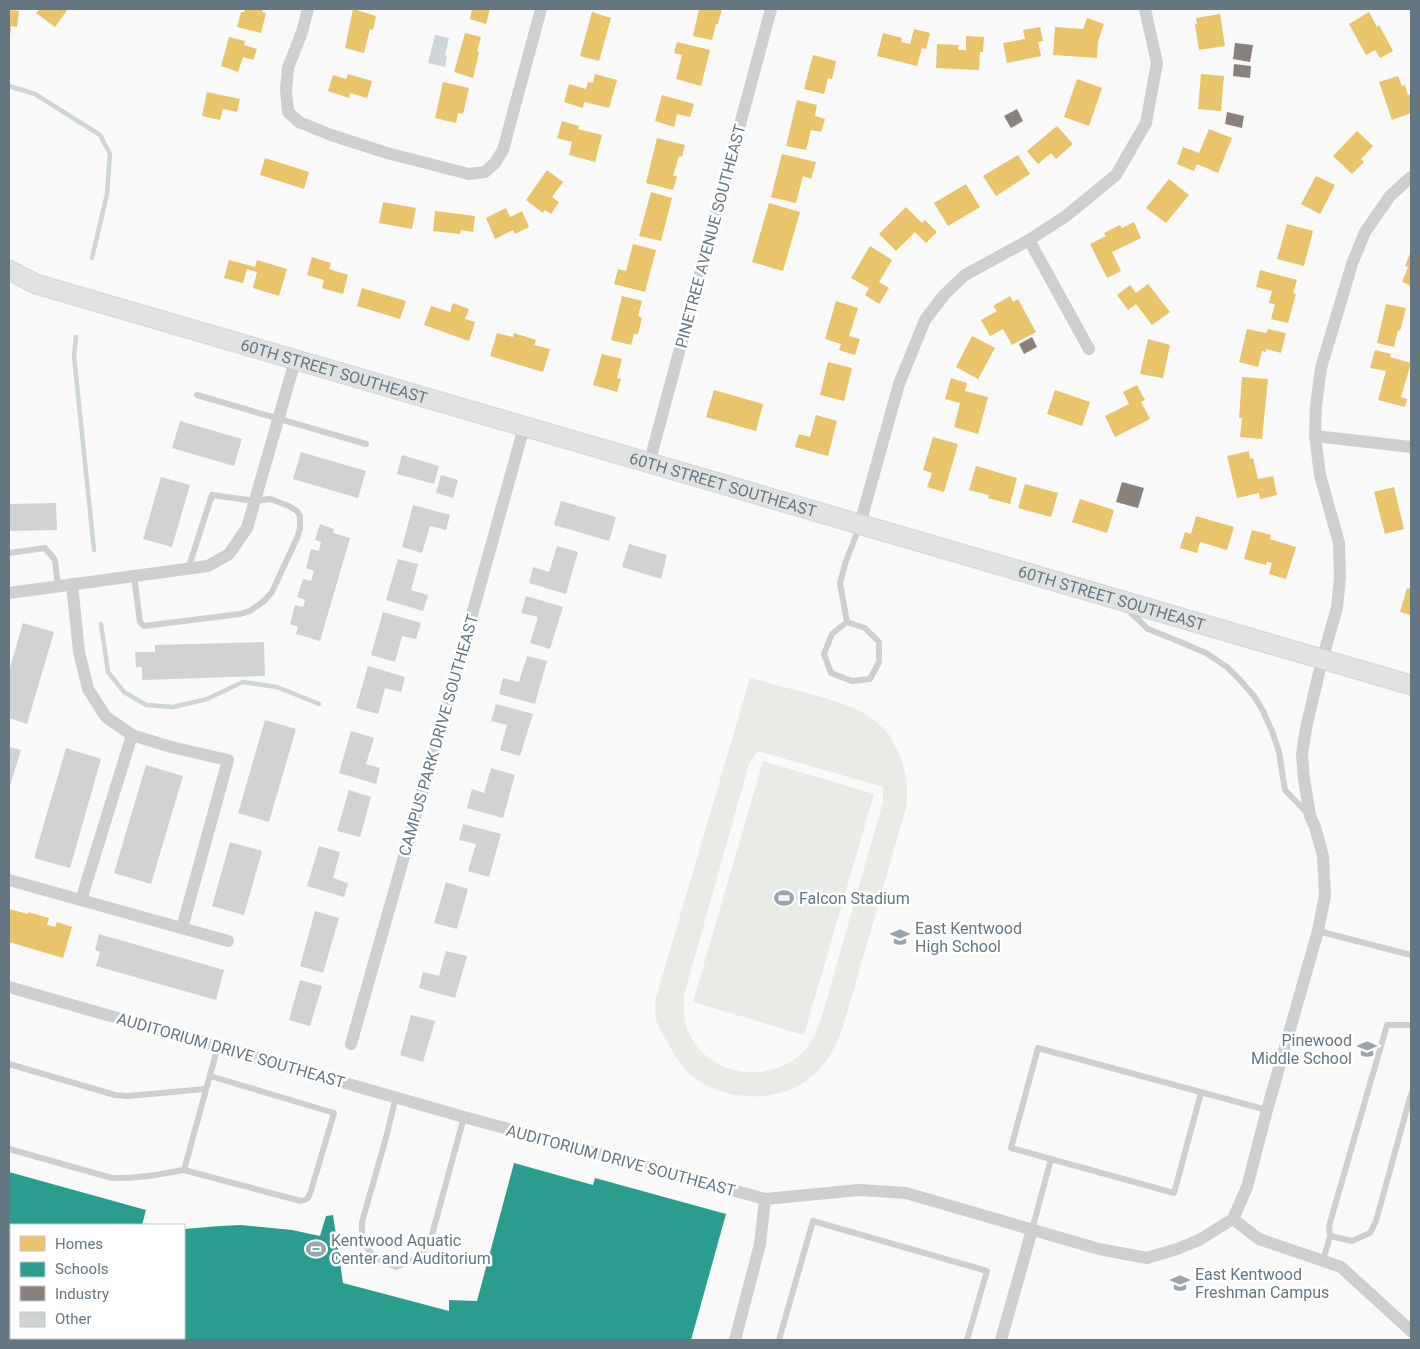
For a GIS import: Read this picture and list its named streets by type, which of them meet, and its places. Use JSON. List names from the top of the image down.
{
  "streets": {
    "main road": ["60TH STREET SOUTHEAST"],
    "street": ["PINETREE AVENUE SOUTHEAST", "CAMPUS PARK DRIVE SOUTHEAST", "AUDITORIUM DRIVE SOUTHEAST"]
  },
  "crossings": [
    ["PINETREE AVENUE SOUTHEAST", "60TH STREET SOUTHEAST"],
    ["60TH STREET SOUTHEAST", "CAMPUS PARK DRIVE SOUTHEAST"]
  ],
  "places": {
    "sports": ["Falcon Stadium", "Kentwood Aquatic Center and Auditorium"],
    "school or university": ["East Kentwood High School", "Pinewood Middle School", "East Kentwood Freshman Campus"]
  },
  "legend": [
    "Homes",
    "Schools",
    "Industry",
    "Other"
  ]
}
